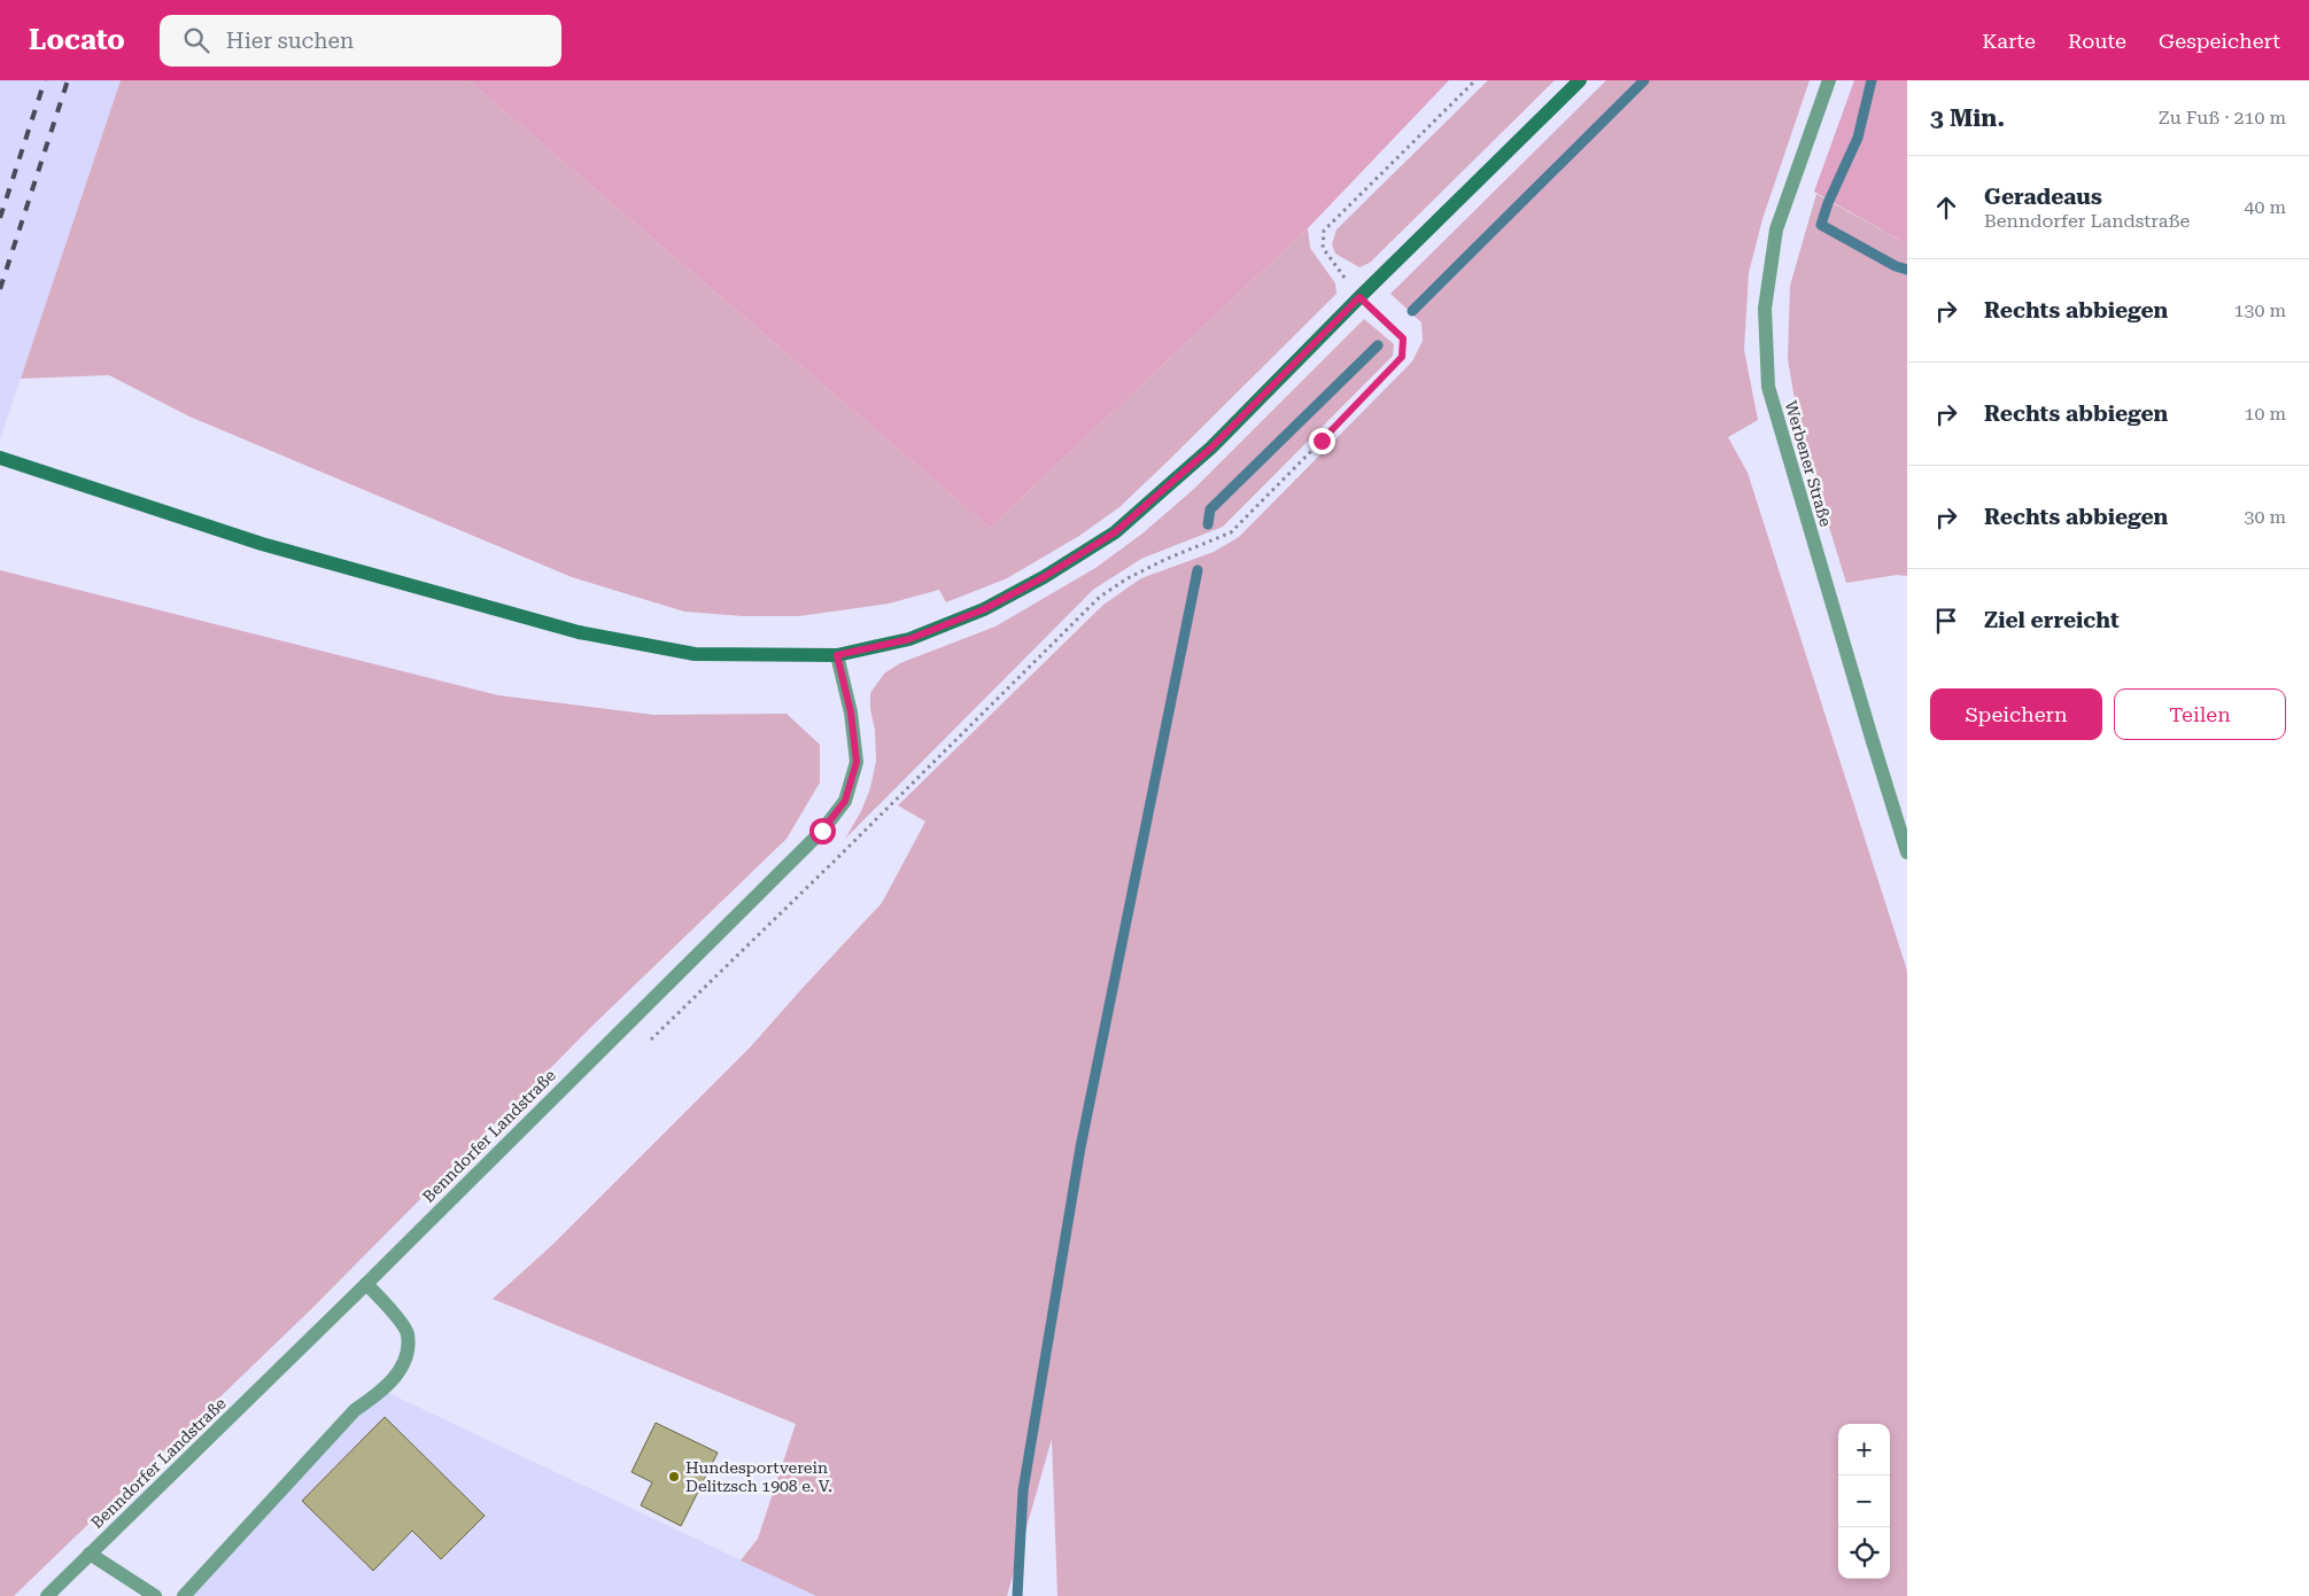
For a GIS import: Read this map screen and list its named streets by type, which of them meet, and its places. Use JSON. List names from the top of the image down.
{
  "streets": {
    "street": ["Werbener Straße", "Benndorfer Landstraße"]
  },
  "places": ["Hundesportverein Delitzsch 1908 e. V."],
  "page": {
    "header": "Locato",
    "search": "Hier suchen",
    "nav": ["Karte", "Route", "Gespeichert"],
    "heading": ["3 Min.", "Zu Fuß · 210 m"],
    "list": [
      ["Geradeaus", "Benndorfer Landstraße", "40 m"],
      ["Rechts abbiegen", "130 m"],
      ["Rechts abbiegen", "10 m"],
      ["Rechts abbiegen", "30 m"],
      "Ziel erreicht"
    ],
    "buttons": ["Speichern", "Teilen"],
    "map_buttons": ["+", "−"]
  }
}
